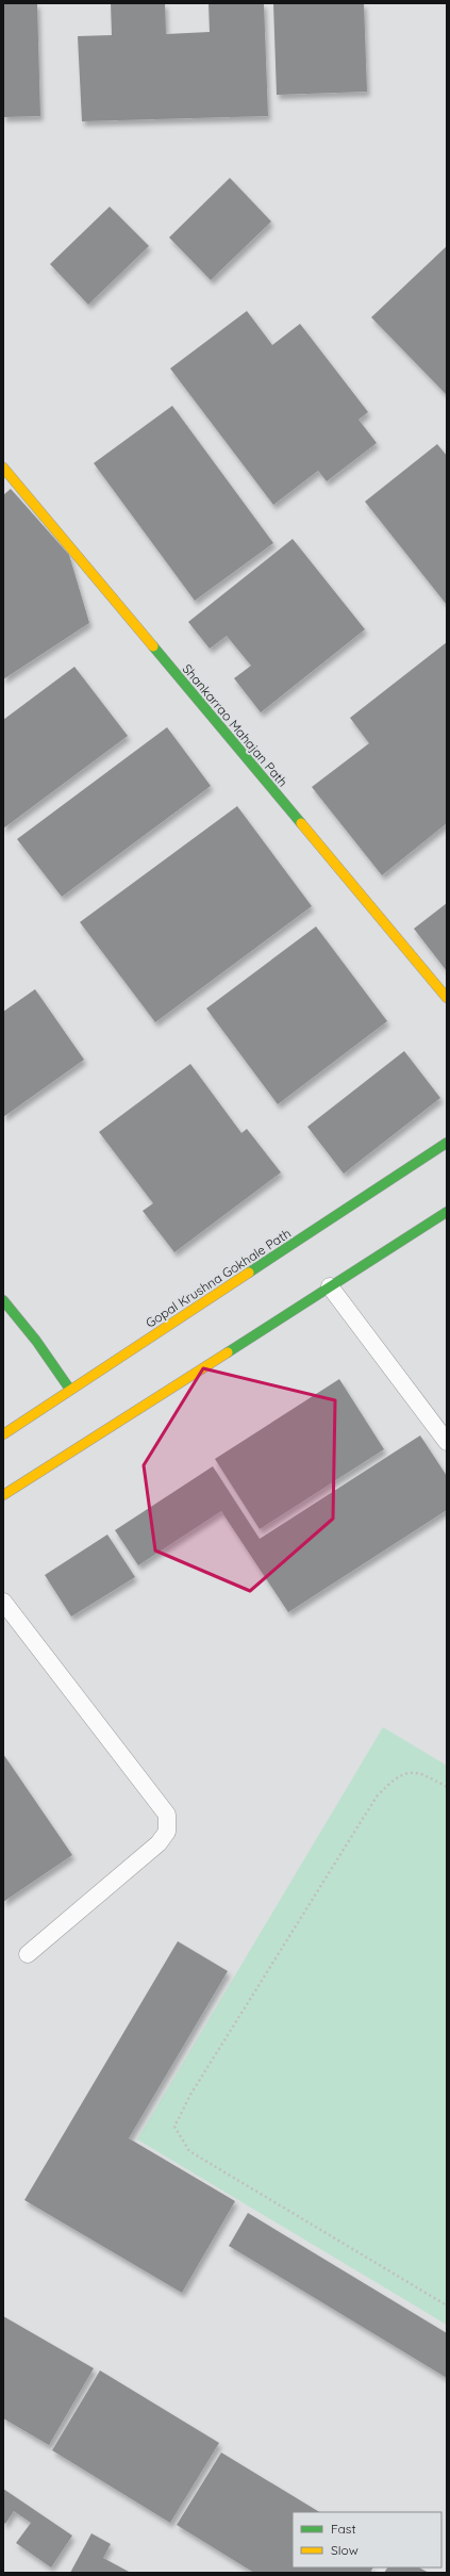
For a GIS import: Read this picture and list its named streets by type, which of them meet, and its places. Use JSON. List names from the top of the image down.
{
  "streets": {
    "main road": ["Shankarrao Mahajan Path", "Gopal Krushna Gokhale Path"]
  },
  "legend": ["Fast", "Slow"]
}
